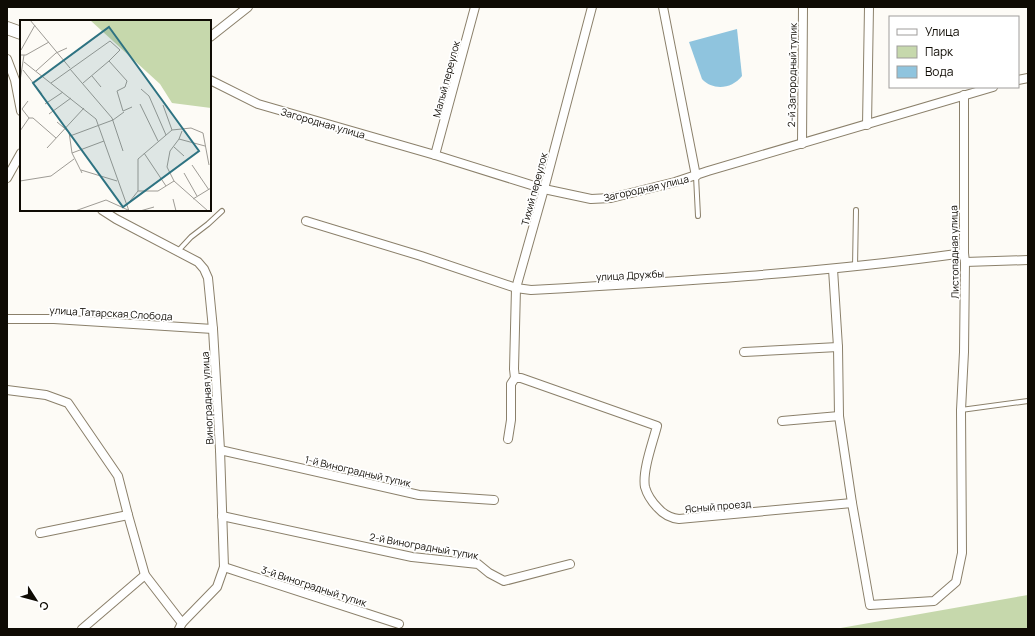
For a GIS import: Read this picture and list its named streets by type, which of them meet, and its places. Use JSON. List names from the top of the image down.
{
  "streets": {
    "street": [
      "2-й Загородный тупик",
      "Малый переулок",
      "Загородная улица",
      "Тихий переулок",
      "Листопадная улица",
      "улица Дружбы",
      "улица Татарская Слобода",
      "Виноградная улица",
      "1-й Виноградный тупик",
      "Ясный проезд",
      "2-й Виноградный тупик",
      "3-й Виноградный тупик"
    ]
  },
  "crossings": [
    ["2-й Загородный тупик", "Загородная улица"],
    ["Малый переулок", "Загородная улица"],
    ["Загородная улица", "Тихий переулок"],
    ["Загородная улица", "Листопадная улица"],
    ["Тихий переулок", "улица Дружбы"],
    ["Тихий переулок", "Ясный проезд"],
    ["Листопадная улица", "улица Дружбы"],
    ["Листопадная улица", "Ясный проезд"],
    ["улица Татарская Слобода", "Виноградная улица"],
    ["Виноградная улица", "1-й Виноградный тупик"],
    ["Виноградная улица", "2-й Виноградный тупик"],
    ["Виноградная улица", "3-й Виноградный тупик"]
  ],
  "legend": ["Улица", "Парк", "Вода"],
  "north": "bottom right"
}
